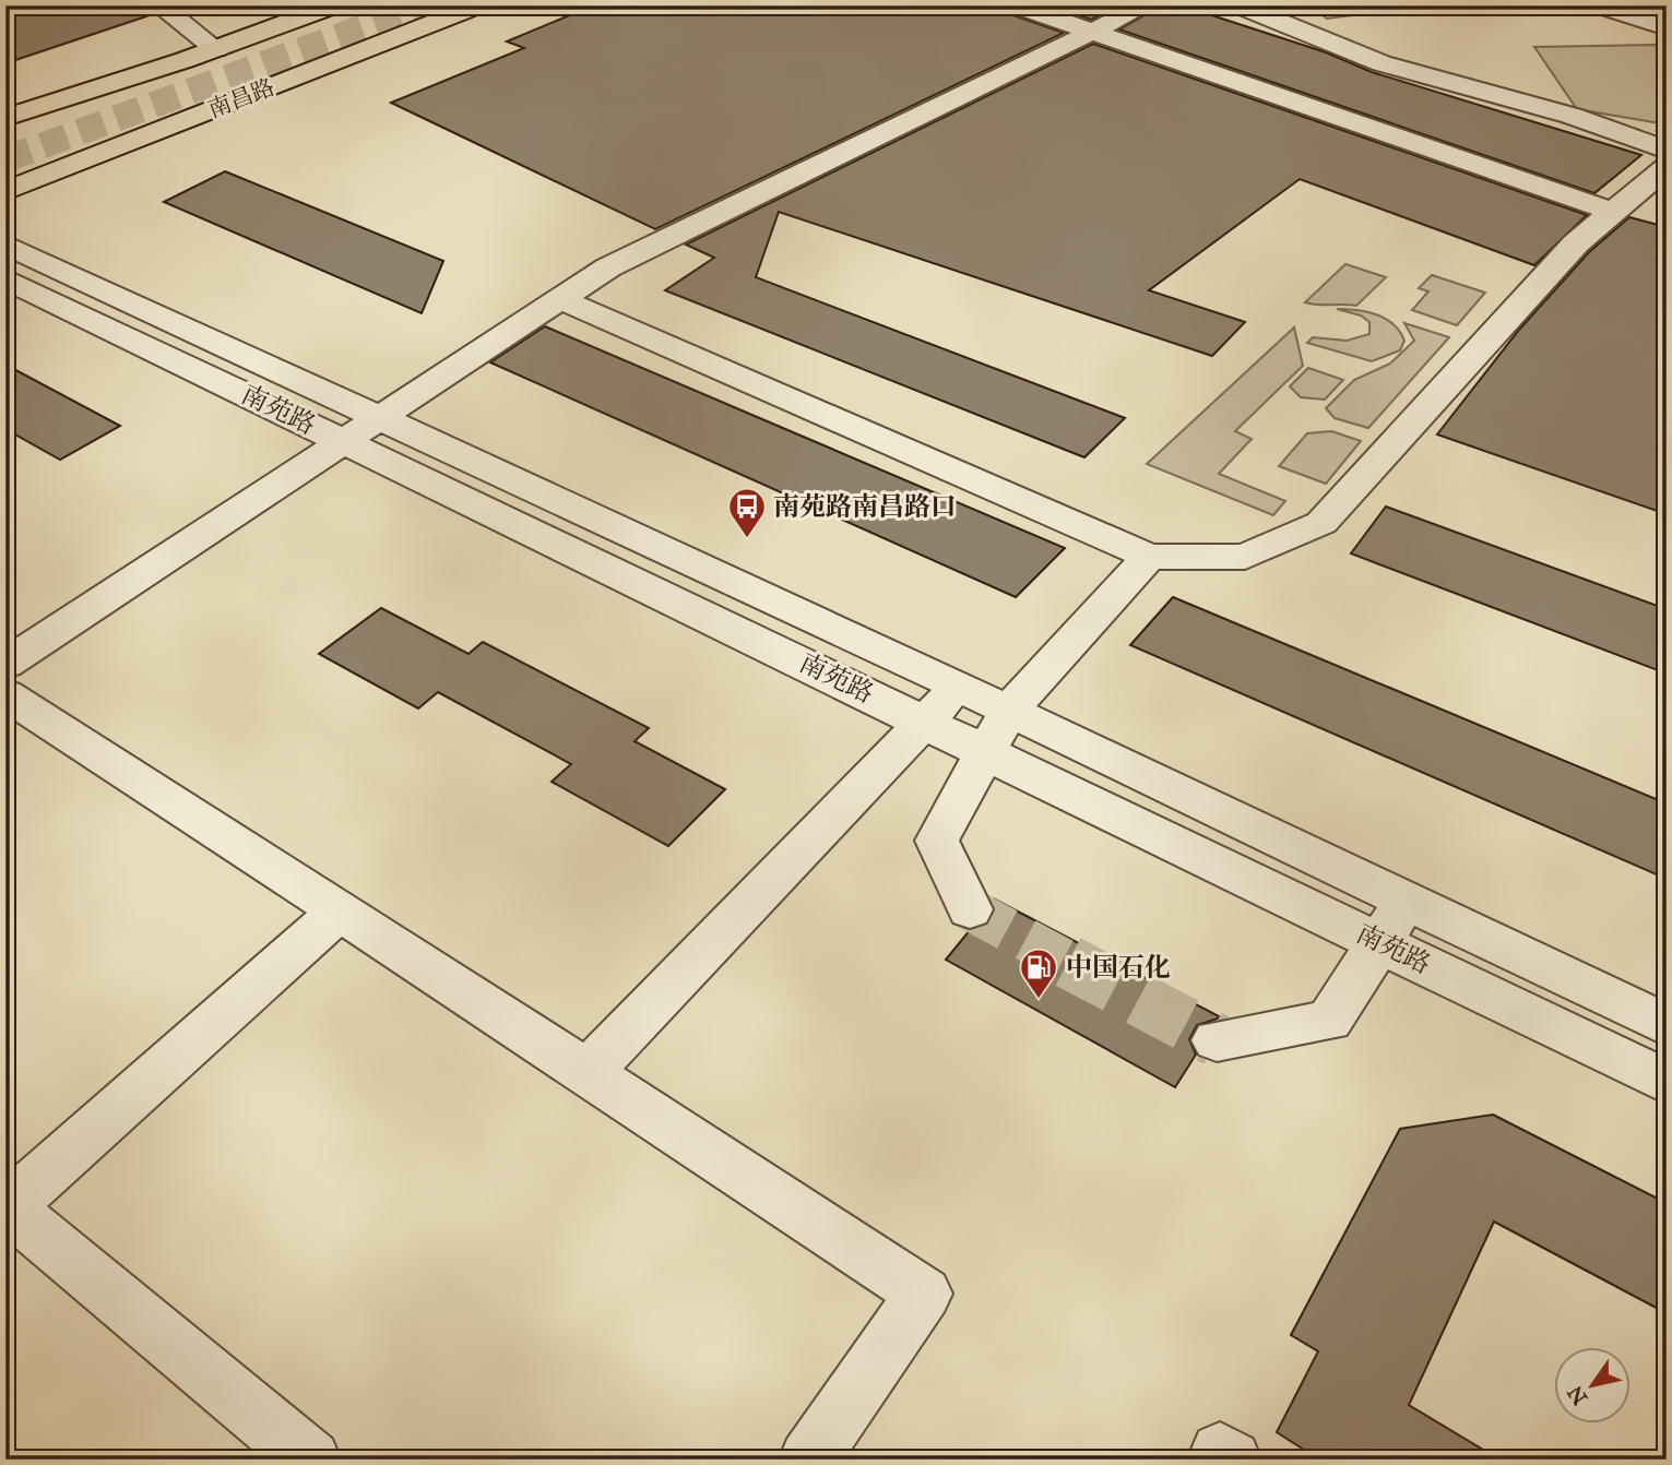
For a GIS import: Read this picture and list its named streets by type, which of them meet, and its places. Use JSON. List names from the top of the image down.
{
  "streets": {
    "main road": ["南昌路"],
    "street": ["南苑路"]
  },
  "places": {
    "bus stop": ["南苑路南昌路口"],
    "fuel station": ["中国石化"]
  },
  "north": "bottom left"
}
